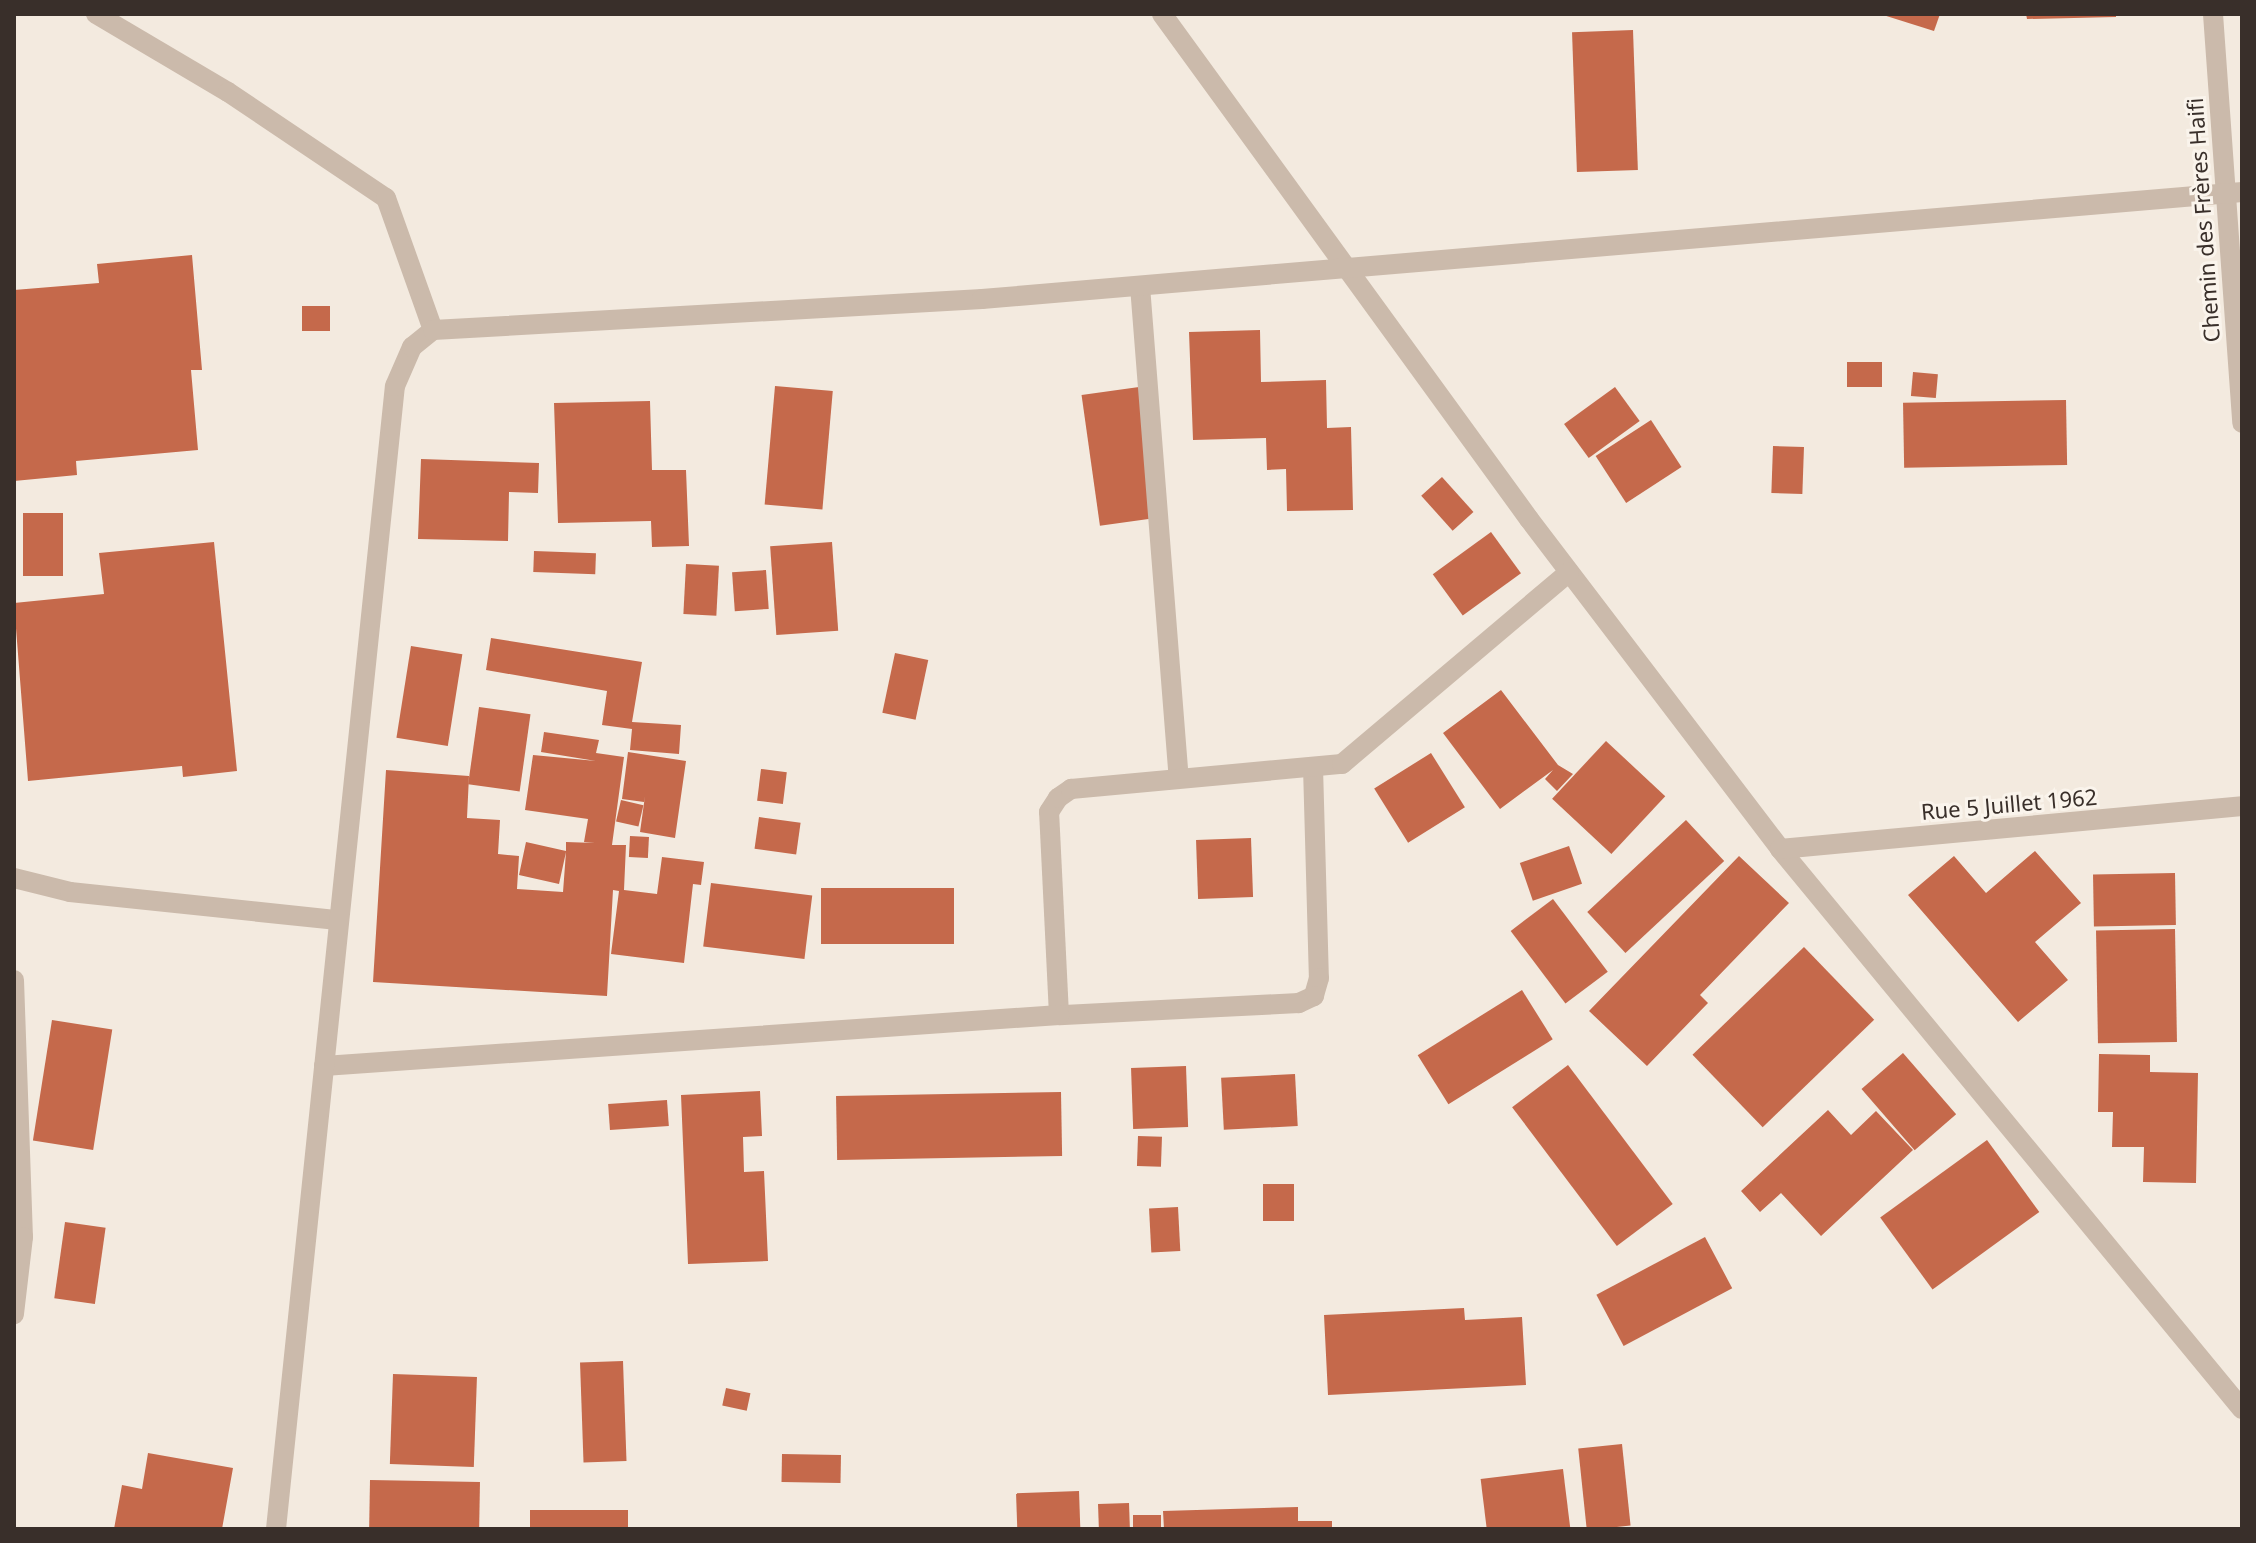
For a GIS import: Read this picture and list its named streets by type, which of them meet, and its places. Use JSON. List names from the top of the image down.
{
  "streets": {
    "street": ["Chemin des Frères Haifi", "Rue 5 Juillet 1962"]
  }
}
